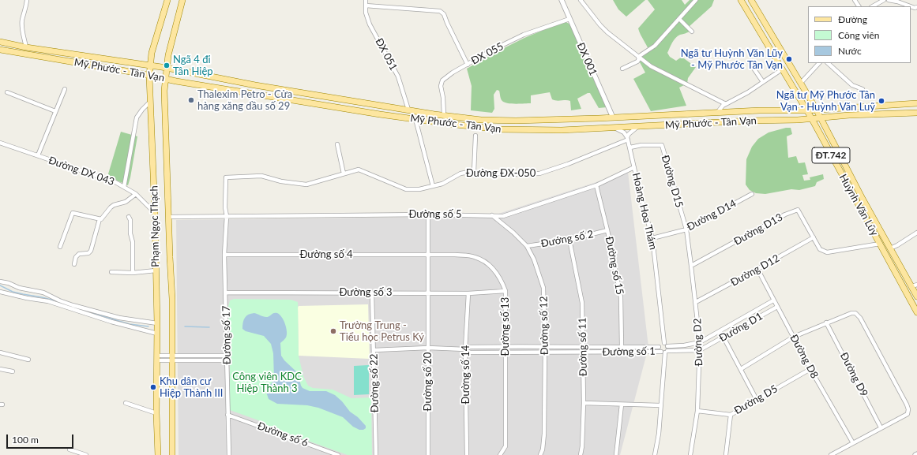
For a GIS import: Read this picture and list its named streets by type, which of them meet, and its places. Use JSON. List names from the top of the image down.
{
  "streets": {
    "main road": [
      "Mỹ Phước - Tân Vạn",
      "ĐT.742",
      "Huỳnh Văn Lũy",
      "Phạm Ngọc Thạch"
    ],
    "street": [
      "ĐX 055",
      "ĐX 051",
      "ĐX 001",
      "Đường DX 043",
      "Đường ĐX-050",
      "Đường D15",
      "Hoàng Hoa Thám",
      "Đường số 5",
      "Đường D14",
      "Đường D13",
      "Đướng số 2",
      "Đường số 4",
      "Đường số 15",
      "Đường D12",
      "Đường số 3",
      "Đường số 12",
      "Đường số 13",
      "Đường D1",
      "Đường số 17",
      "Đường D2",
      "Đường số 11",
      "Đường số 1",
      "Đường D8",
      "Đường số 14",
      "Đường D9",
      "Đường số 20",
      "Đường số 22",
      "Đường D5",
      "Đường số 6"
    ]
  },
  "crossings": [
    ["ĐX 055", "ĐX 001"],
    ["ĐX 055", "Mỹ Phước - Tân Vạn"],
    ["ĐX 051", "Mỹ Phước - Tân Vạn"],
    ["ĐX 001", "Mỹ Phước - Tân Vạn"],
    ["Mỹ Phước - Tân Vạn", "Huỳnh Văn Lũy"],
    ["Mỹ Phước - Tân Vạn", "Phạm Ngọc Thạch"],
    ["Đường DX 043", "Phạm Ngọc Thạch"],
    ["Đường ĐX-050", "Hoàng Hoa Thám"],
    ["Đường ĐX-050", "Đường số 17"],
    ["Đường D15", "Hoàng Hoa Thám"],
    ["Đường D15", "Đường D14"],
    ["Đường D15", "Đường D2"],
    ["Hoàng Hoa Thám", "Đường số 5"],
    ["Hoàng Hoa Thám", "Đường D14"],
    ["Hoàng Hoa Thám", "Đường D1"],
    ["Hoàng Hoa Thám", "Đường số 1"],
    ["Đường số 5", "Phạm Ngọc Thạch"],
    ["Đường số 5", "Đường số 15"],
    ["Đường số 5", "Đường số 12"],
    ["Đường số 5", "Đường số 17"],
    ["Đường số 5", "Đường số 20"],
    ["Đường D14", "Đường D2"],
    ["Đường D13", "Đường D12"],
    ["Đường D13", "Đường D2"],
    ["Đướng số 2", "Đường số 15"],
    ["Đướng số 2", "Đường số 12"],
    ["Đướng số 2", "Đường số 11"],
    ["Đường số 4", "Đường số 13"],
    ["Đường số 4", "Đường số 17"],
    ["Đường số 4", "Đường số 20"],
    ["Đường số 15", "Đường số 1"],
    ["Đường D12", "Đường D2"],
    ["Đường D12", "Đường D8"],
    ["Đường số 3", "Đường số 13"],
    ["Đường số 3", "Đường số 17"],
    ["Đường số 3", "Đường số 14"],
    ["Đường số 3", "Đường số 20"],
    ["Đường số 3", "Đường số 22"],
    ["Đường số 12", "Đường số 1"],
    ["Đường số 13", "Đường số 1"],
    ["Đường số 13", "Đường số 20"],
    ["Đường D1", "Đường D2"],
    ["Đường D1", "Đường số 1"],
    ["Đường D1", "Đường D8"],
    ["Đường số 17", "Đường số 6"],
    ["Đường D2", "Đường D5"],
    ["Đường số 11", "Đường số 1"],
    ["Đường số 1", "Đường số 14"],
    ["Đường số 1", "Đường số 20"],
    ["Đường số 1", "Đường số 22"],
    ["Đường D8", "Đường D5"]
  ],
  "parks": ["Công viên KDC Hiệp Thành 3"],
  "places": [
    "Ngã tư Huỳnh Văn Lũy - Mỹ Phước Tân Vạn",
    "Ngã 4 đi Tân Hiệp",
    "Thalexim Petro - Cửa hàng xăng dầu số 29",
    "Ngã tư Mỹ Phước Tân Vạn - Huỳnh Văn Luỹ",
    "Trường Trung - Tiểu học Petrus Ký",
    "Khu dân cư Hiệp Thành III"
  ],
  "legend": ["Đường", "Công viên", "Nước"],
  "scale_bar": "100 m"
}
